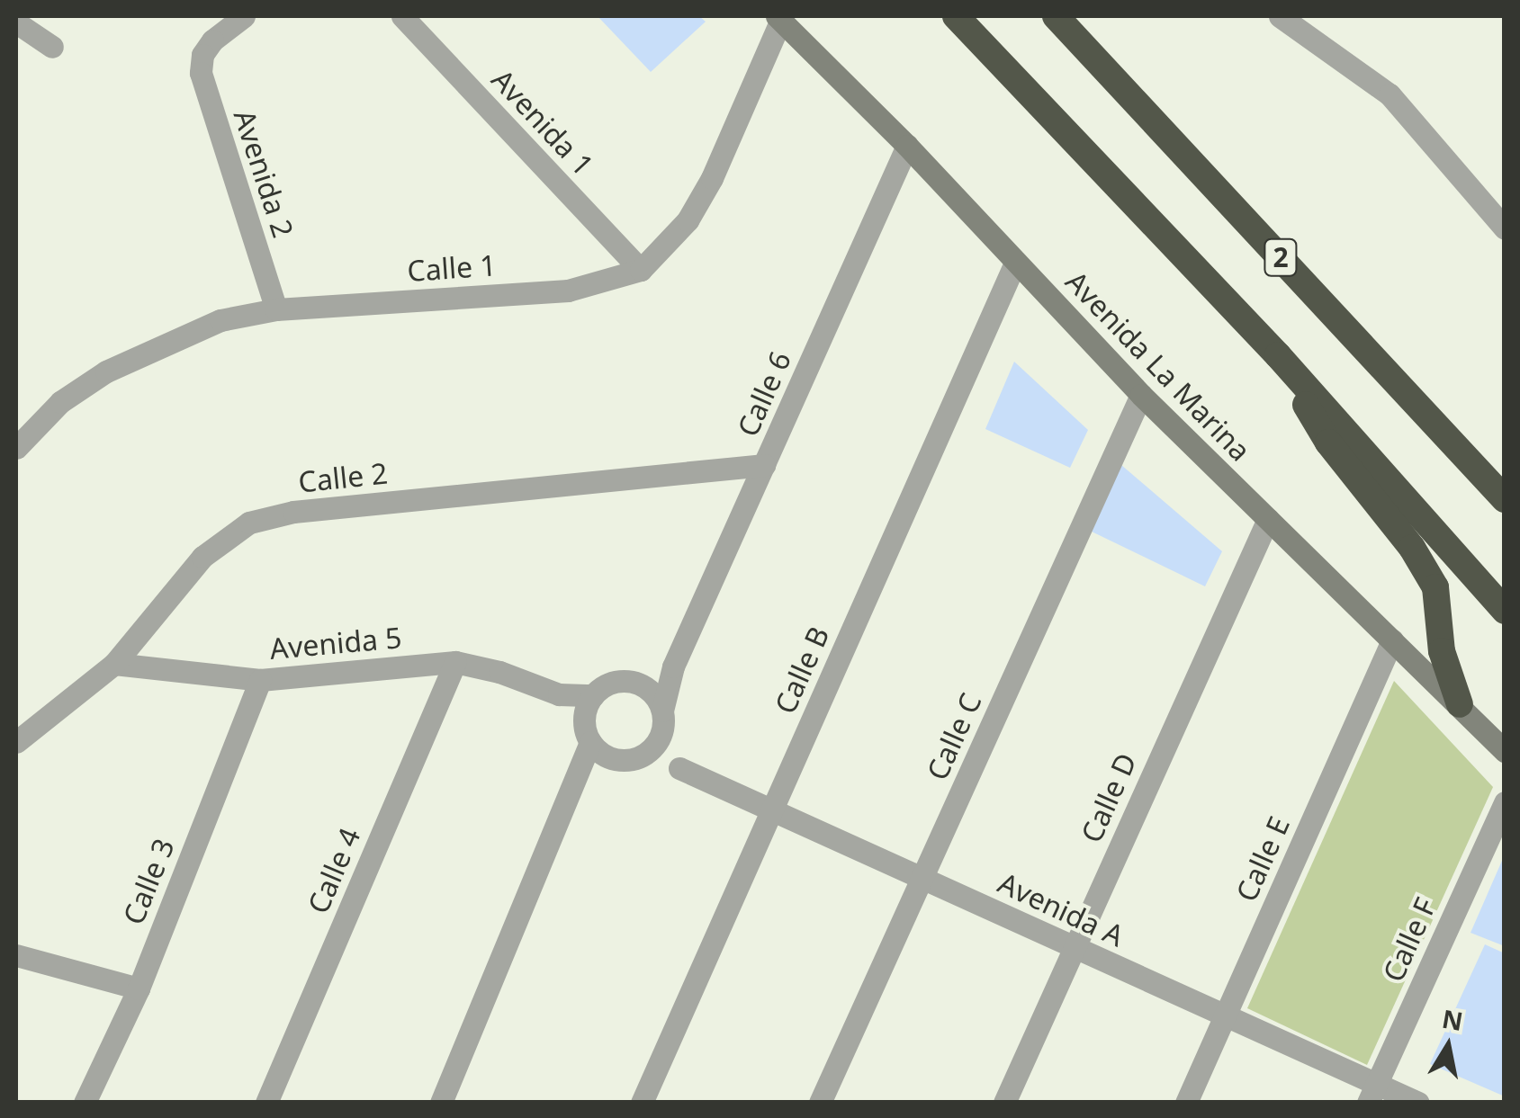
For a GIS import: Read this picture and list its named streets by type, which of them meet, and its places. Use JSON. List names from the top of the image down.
{
  "streets": {
    "highway": ["2"],
    "street": [
      "Avenida 1",
      "Avenida 2",
      "Calle 1",
      "Avenida La Marina",
      "Calle 6",
      "Calle 2",
      "Avenida 5",
      "Calle B",
      "Calle C",
      "Calle D",
      "Calle E",
      "Calle 4",
      "Calle 3",
      "Avenida A",
      "Calle F"
    ]
  },
  "crossings": [
    ["Avenida 1", "Calle 1"],
    ["Avenida 2", "Calle 1"],
    ["Avenida La Marina", "Calle 6"],
    ["Avenida La Marina", "Calle B"],
    ["Avenida La Marina", "Calle C"],
    ["Avenida La Marina", "Calle D"],
    ["Avenida La Marina", "Calle E"],
    ["Calle 6", "Calle 2"],
    ["Calle 6", "Avenida 5"],
    ["Calle 2", "Avenida 5"],
    ["Avenida 5", "Calle 4"],
    ["Avenida 5", "Calle 3"],
    ["Calle B", "Avenida A"],
    ["Calle C", "Avenida A"],
    ["Calle D", "Avenida A"],
    ["Calle E", "Avenida A"],
    ["Avenida A", "Calle F"]
  ],
  "north": "top"
}
